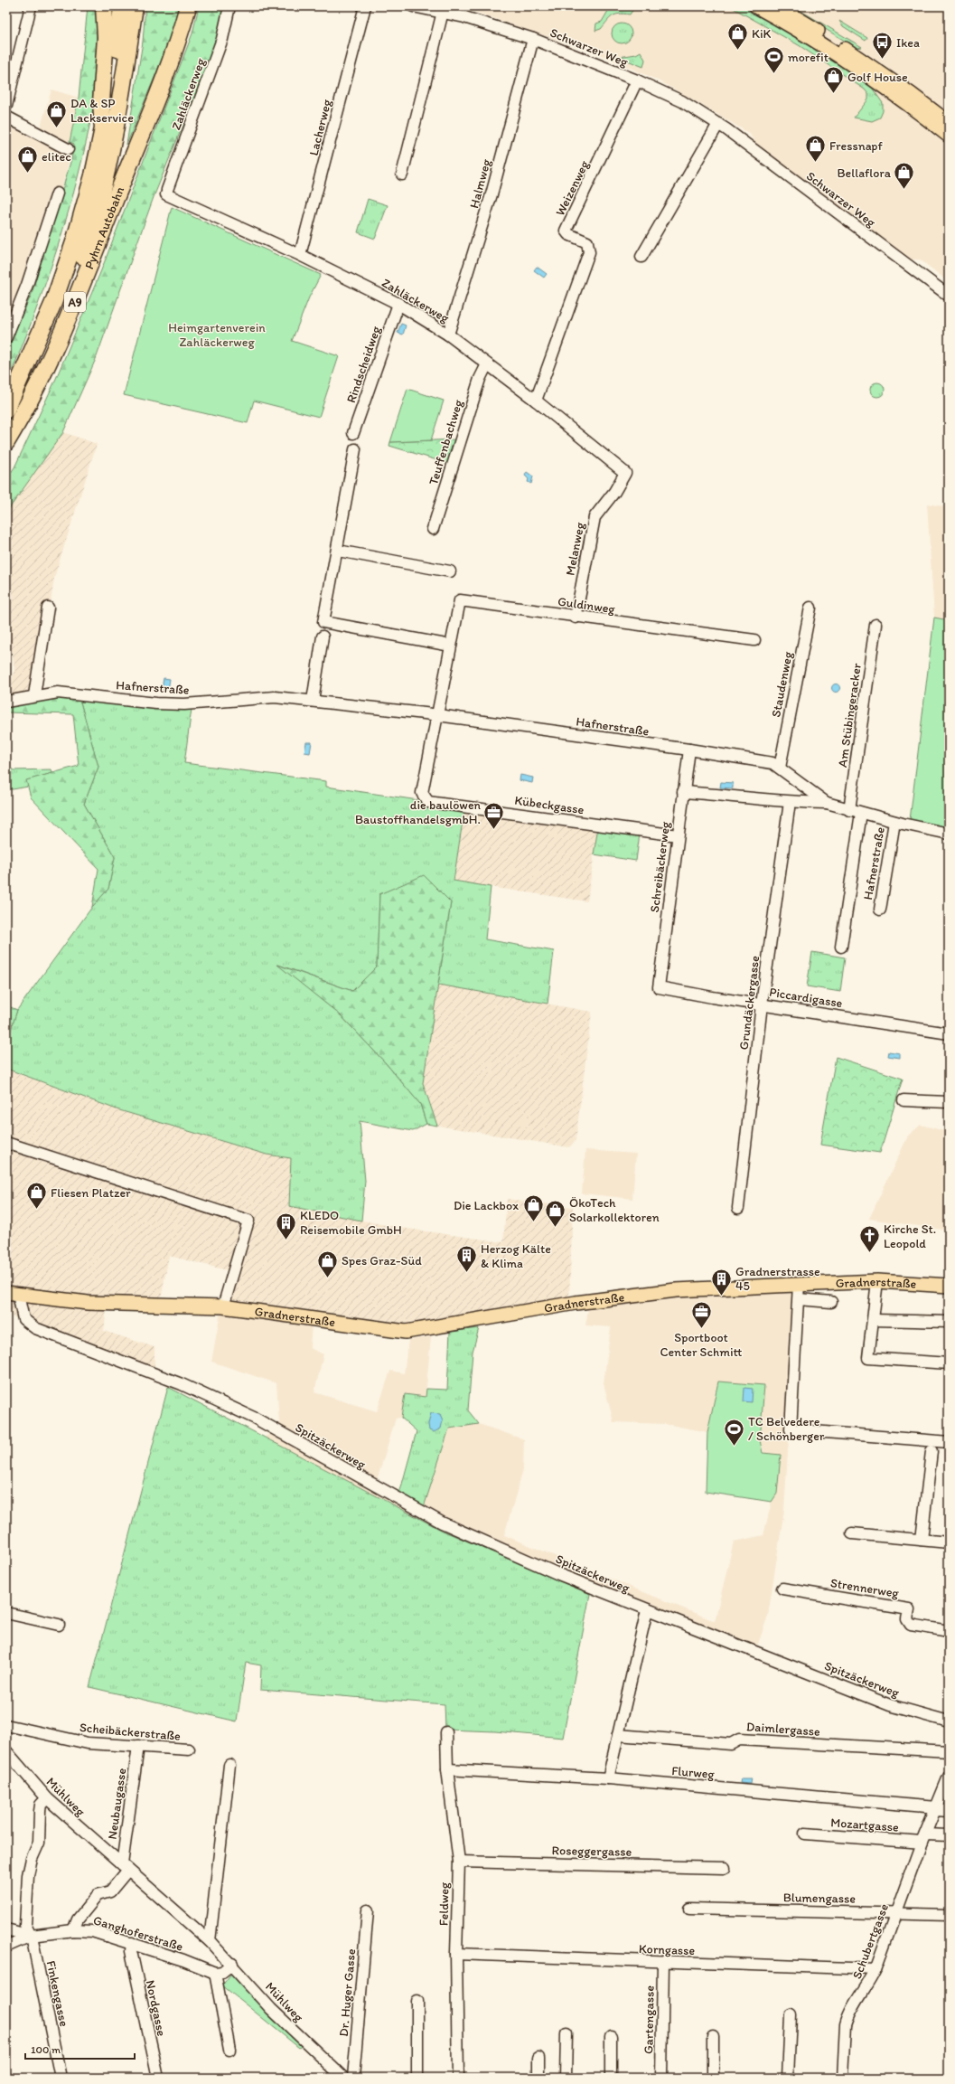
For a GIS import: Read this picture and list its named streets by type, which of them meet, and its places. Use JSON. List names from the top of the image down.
{
  "streets": {
    "highway": ["Pyhrn Autobahn", "A9"],
    "main road": ["Gradnerstraße"],
    "street": [
      "Schwarzer Weg",
      "Zahläckerweg",
      "Lacherweg",
      "Halmweg",
      "Weizenweg",
      "Rindscheidweg",
      "Teuffenbachweg",
      "Melanweg",
      "Guldinweg",
      "Staudenweg",
      "Hafnerstraße",
      "Am Stübingeracker",
      "Kübeckgasse",
      "Schreibäckerweg",
      "Piccardigasse",
      "Grundäckergasse",
      "Spitzäckerweg",
      "Strennerweg",
      "Daimlergasse",
      "Scheibäckerstraße",
      "Flurweg",
      "Mühlweg",
      "Neubaugasse",
      "Mozartgasse",
      "Roseggergasse",
      "Blumengasse",
      "Feldweg",
      "Ganghoferstraße",
      "Schubertgasse",
      "Korngasse",
      "Dr. Huger Gasse",
      "Finkengasse",
      "Nordgasse",
      "Gartengasse"
    ]
  },
  "crossings": [
    ["Schwarzer Weg", "Halmweg"],
    ["Schwarzer Weg", "Weizenweg"],
    ["Zahläckerweg", "Lacherweg"],
    ["Zahläckerweg", "Halmweg"],
    ["Zahläckerweg", "Weizenweg"],
    ["Zahläckerweg", "Rindscheidweg"],
    ["Zahläckerweg", "Teuffenbachweg"],
    ["Zahläckerweg", "Melanweg"],
    ["Melanweg", "Guldinweg"],
    ["Guldinweg", "Hafnerstraße"],
    ["Guldinweg", "Kübeckgasse"],
    ["Staudenweg", "Hafnerstraße"],
    ["Hafnerstraße", "Am Stübingeracker"],
    ["Hafnerstraße", "Schreibäckerweg"],
    ["Kübeckgasse", "Schreibäckerweg"],
    ["Schreibäckerweg", "Piccardigasse"],
    ["Piccardigasse", "Grundäckergasse"],
    ["Gradnerstraße", "Spitzäckerweg"],
    ["Scheibäckerstraße", "Neubaugasse"],
    ["Flurweg", "Feldweg"],
    ["Flurweg", "Schubertgasse"],
    ["Mühlweg", "Neubaugasse"],
    ["Mozartgasse", "Schubertgasse"],
    ["Roseggergasse", "Feldweg"],
    ["Blumengasse", "Schubertgasse"],
    ["Feldweg", "Korngasse"],
    ["Ganghoferstraße", "Finkengasse"],
    ["Ganghoferstraße", "Nordgasse"],
    ["Schubertgasse", "Korngasse"],
    ["Korngasse", "Gartengasse"]
  ],
  "parks": ["Heimgartenverein Zahläckerweg"],
  "places": {
    "shop": [
      "KiK",
      "Golf House",
      "DA & SP Lackservice",
      "Fressnapf",
      "elitec",
      "Bellaflora",
      "Fliesen Platzer",
      "Die Lackbox",
      "ÖkoTech Solarkollektoren",
      "Spes Graz-Süd"
    ],
    "bus stop": ["Ikea"],
    "sports": ["morefit", "TC Belvedere / Schönberger"],
    "office": ["die baulöwen BaustoffhandelsgmbH.", "Sportboot Center Schmitt"],
    "building": ["KLEDO Reisemobile GmbH", "Herzog Kälte & Klima", "Gradnerstrasse 45"],
    "church": ["Kirche St. Leopold"]
  },
  "scale_bar": "100 m"
}
